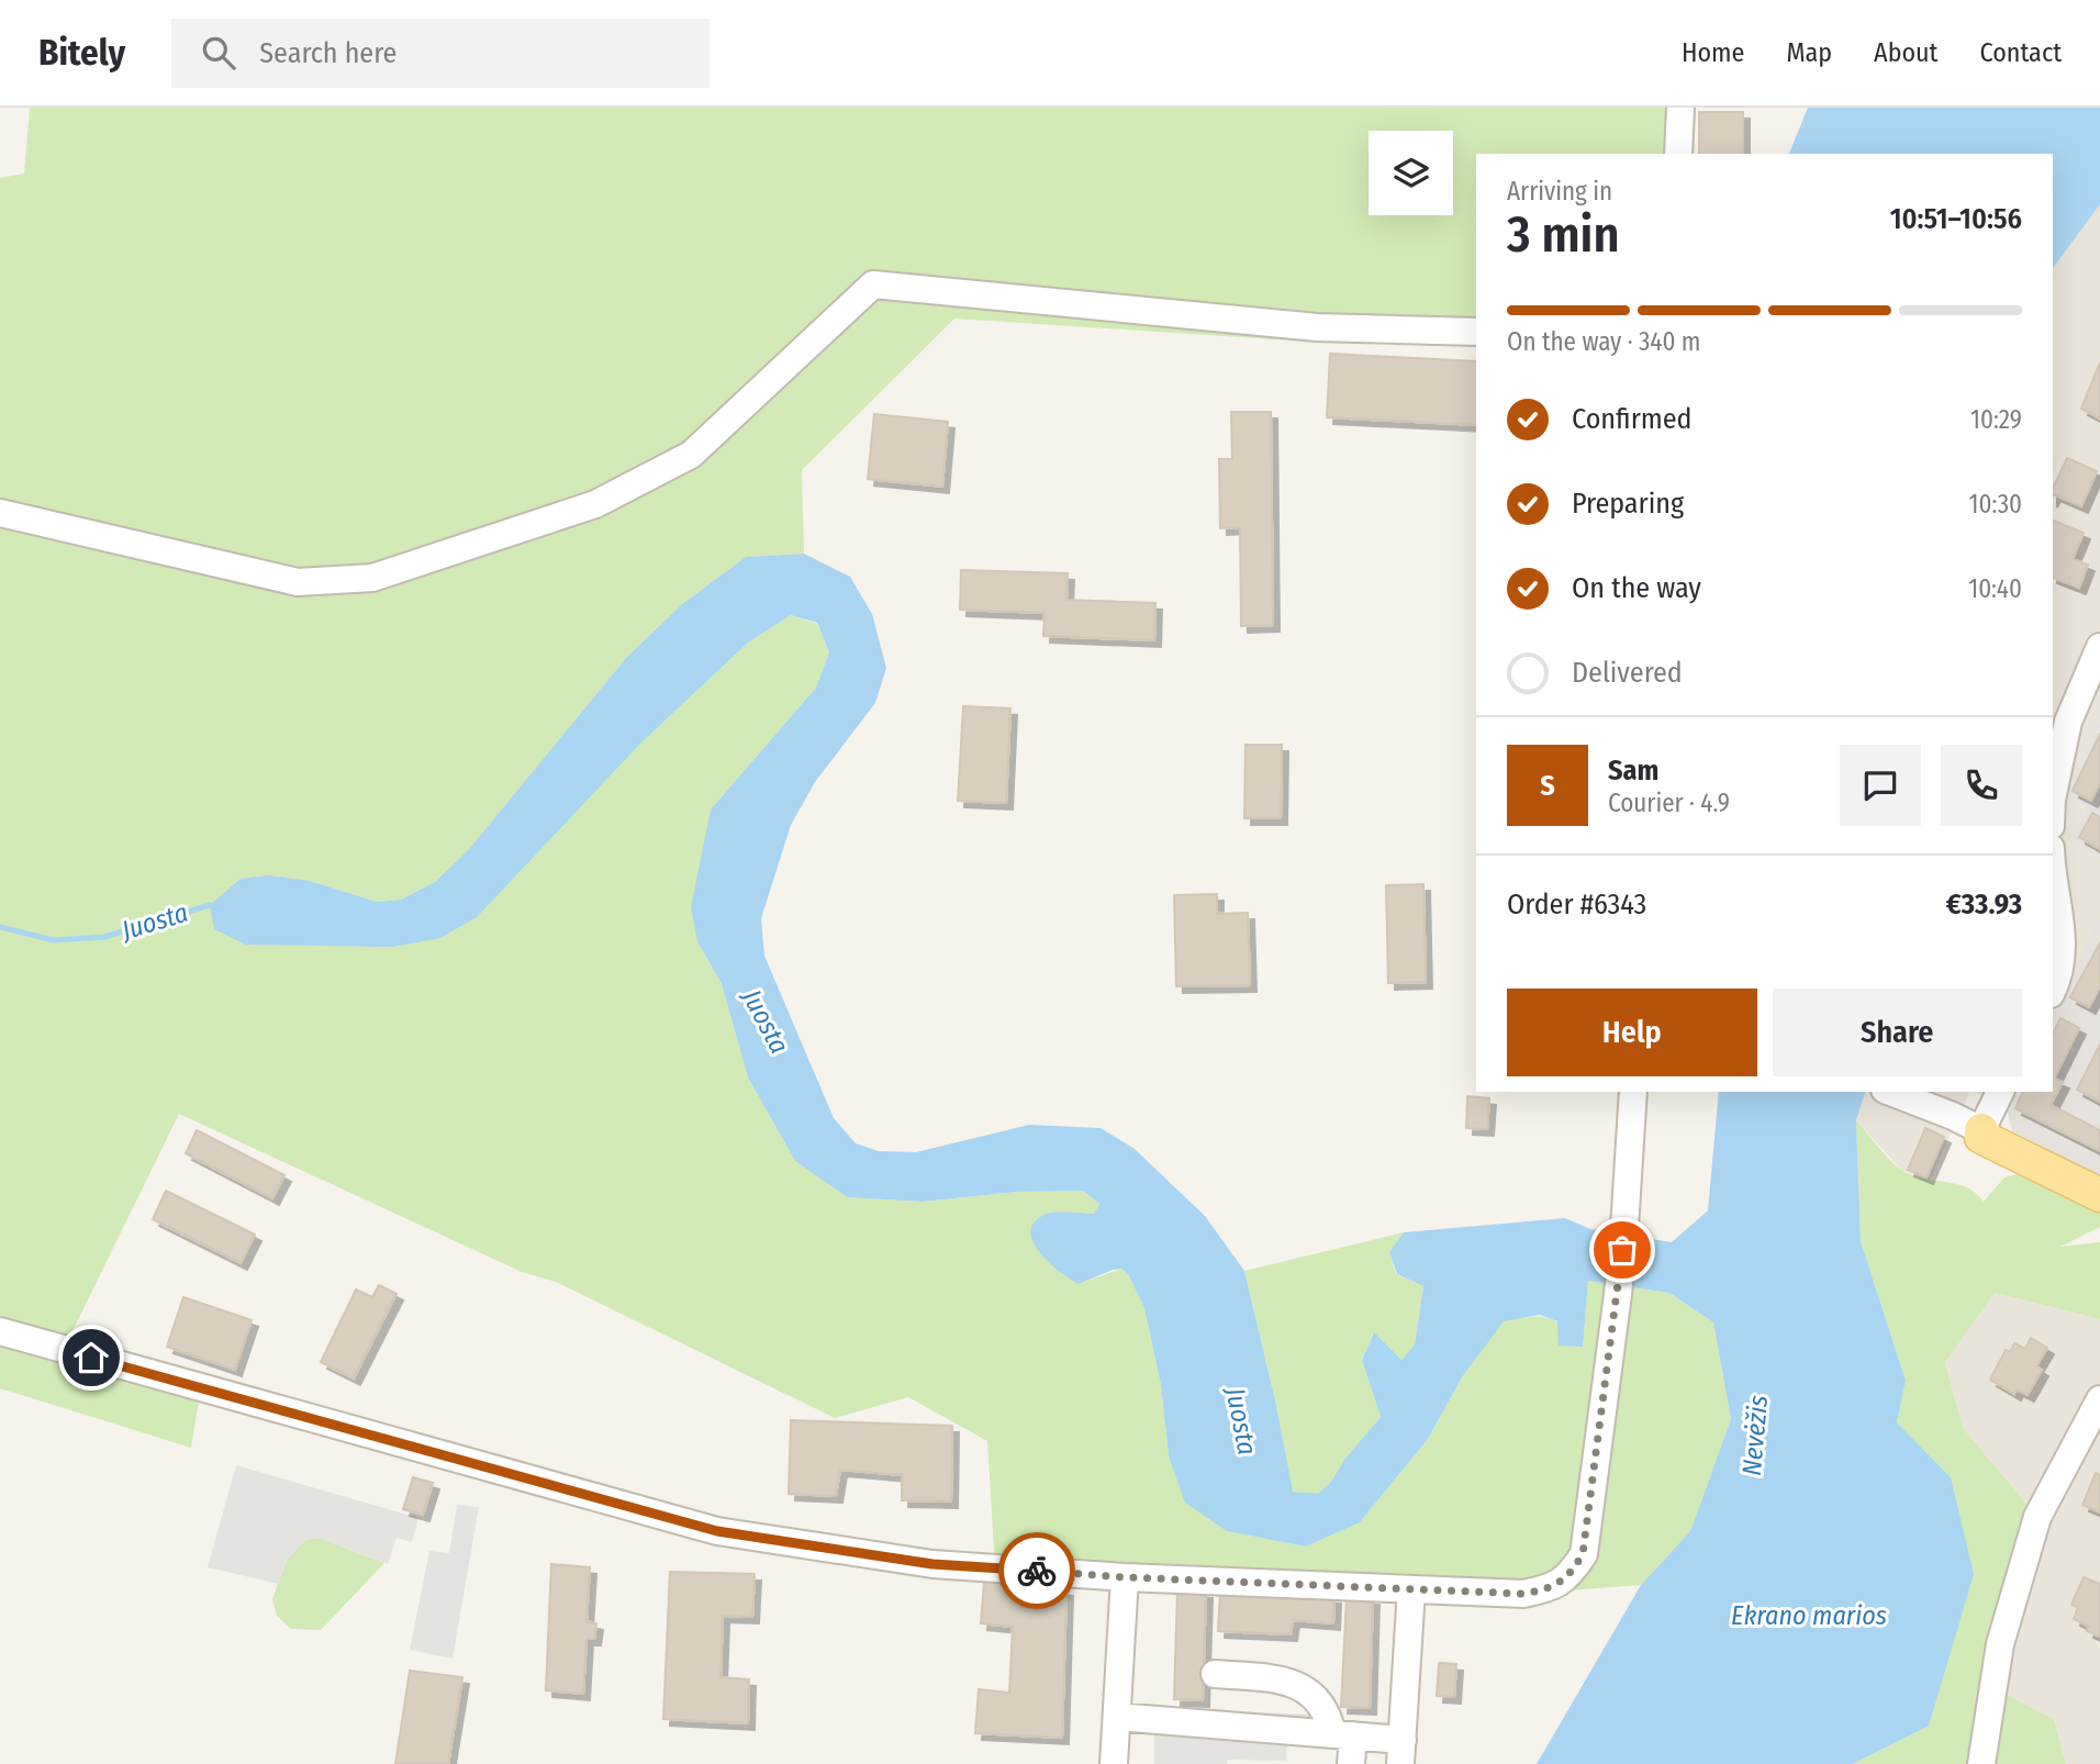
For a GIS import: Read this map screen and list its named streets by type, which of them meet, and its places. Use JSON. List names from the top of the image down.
{
  "water": ["Juosta", "Nevėžis", "Ekrano marios"],
  "page": {
    "header": "Bitely",
    "search": "Search here",
    "nav": [
      "Home",
      "Map",
      "About",
      "Contact"
    ],
    "heading": ["3 min", "Arriving in", "10:51–10:56"],
    "panel": [
      "Sam",
      "Courier · 4.9",
      "Order #6343",
      "€33.93"
    ],
    "bar": "On the way · 340 m",
    "list": [
      ["Confirmed", "10:29"],
      ["Preparing", "10:30"],
      ["On the way", "10:40"],
      "Delivered"
    ],
    "round": "S",
    "buttons": ["Help", "Share"]
  }
}
